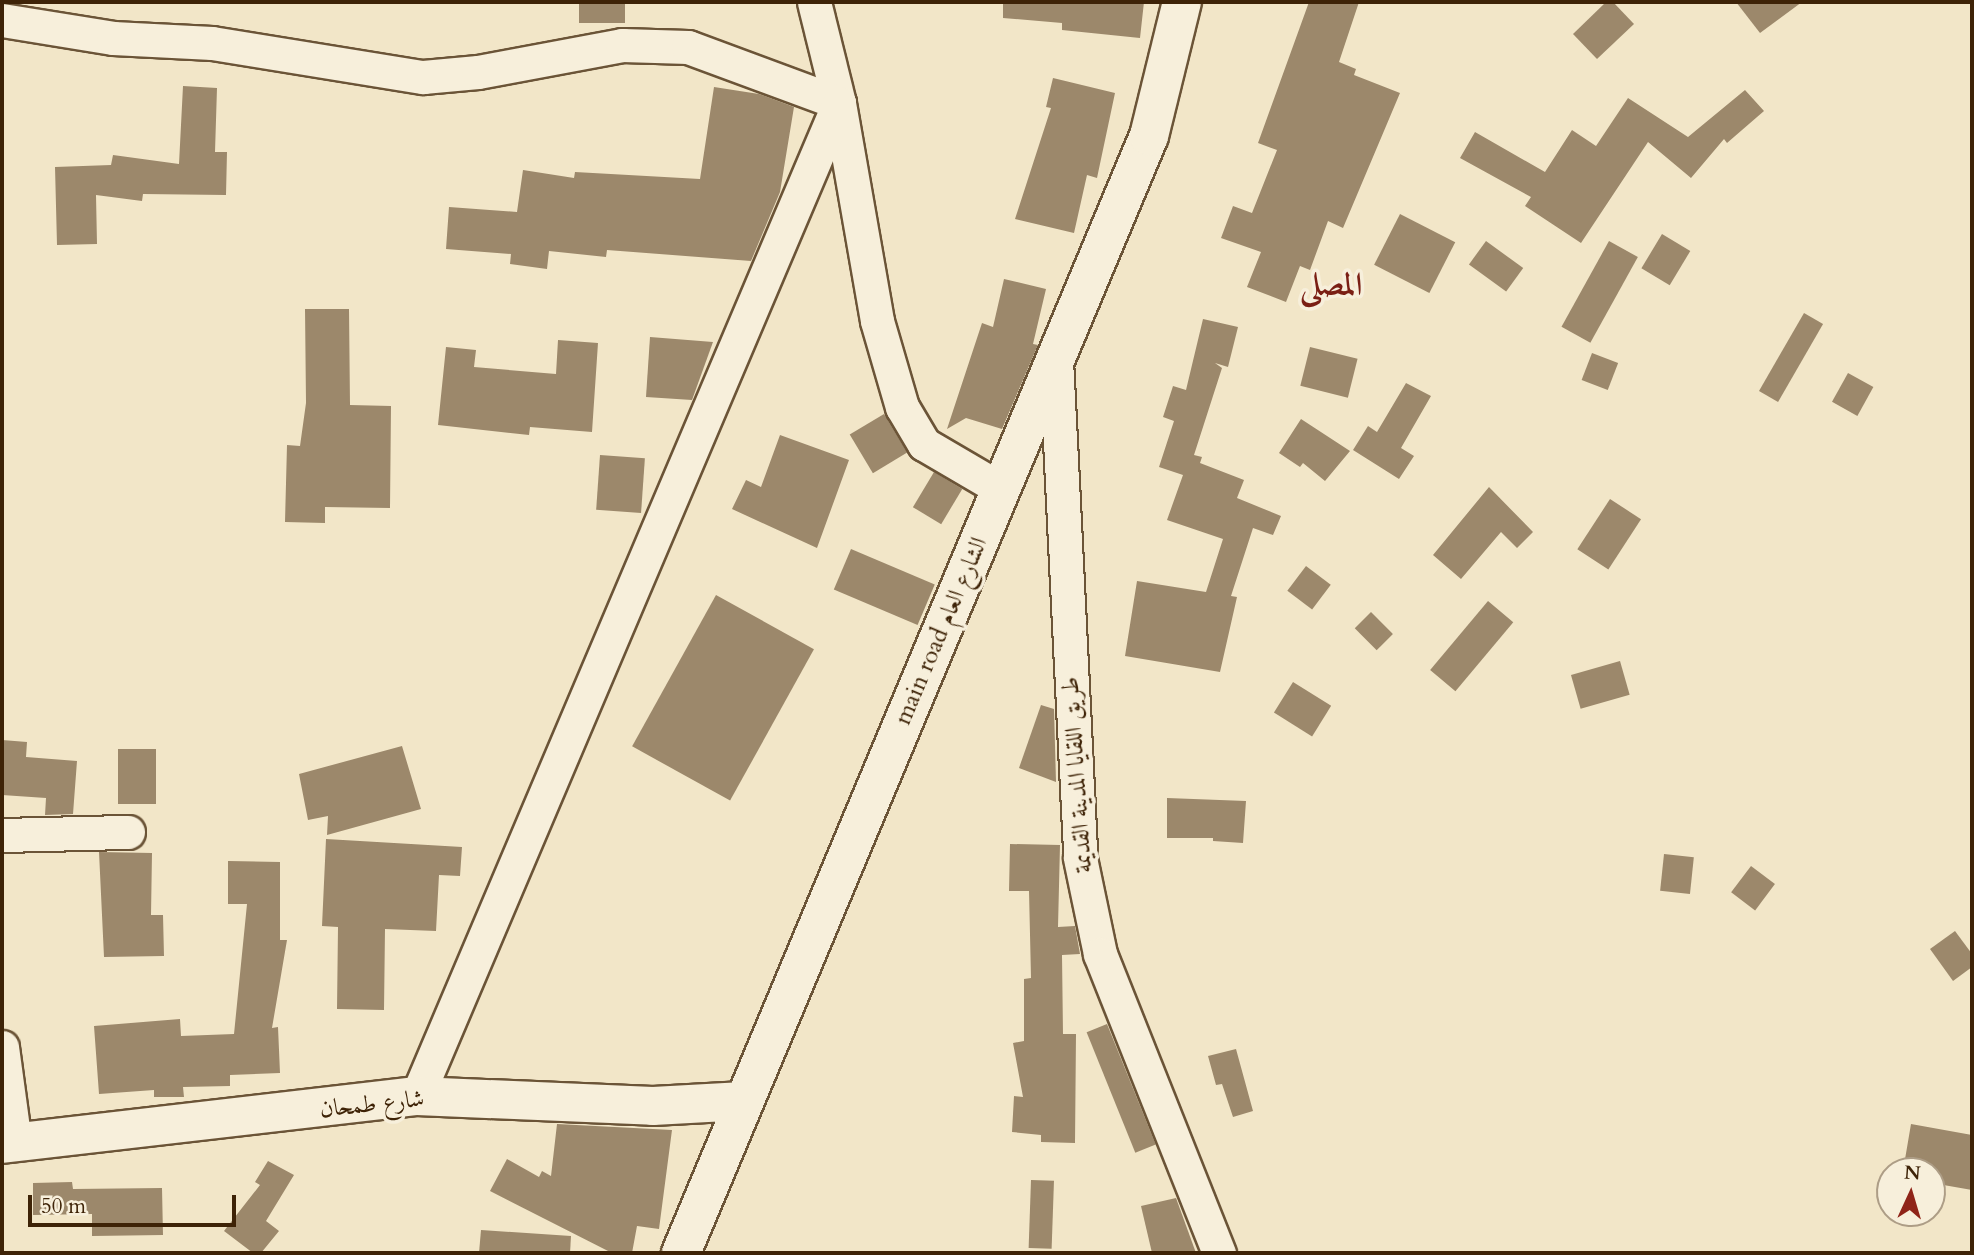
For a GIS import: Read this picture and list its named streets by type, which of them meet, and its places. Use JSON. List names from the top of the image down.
{
  "streets": {
    "main road": ["main road الشارع العام", "شارع طمحان"],
    "street": ["طريق اللقايا المدينة القديمة"]
  },
  "crossings": [
    ["main road الشارع العام", "طريق اللقايا المدينة القديمة"],
    ["main road الشارع العام", "شارع طمحان"]
  ],
  "districts": ["المصلى"],
  "scale_bar": "50 m",
  "north": "top"
}
